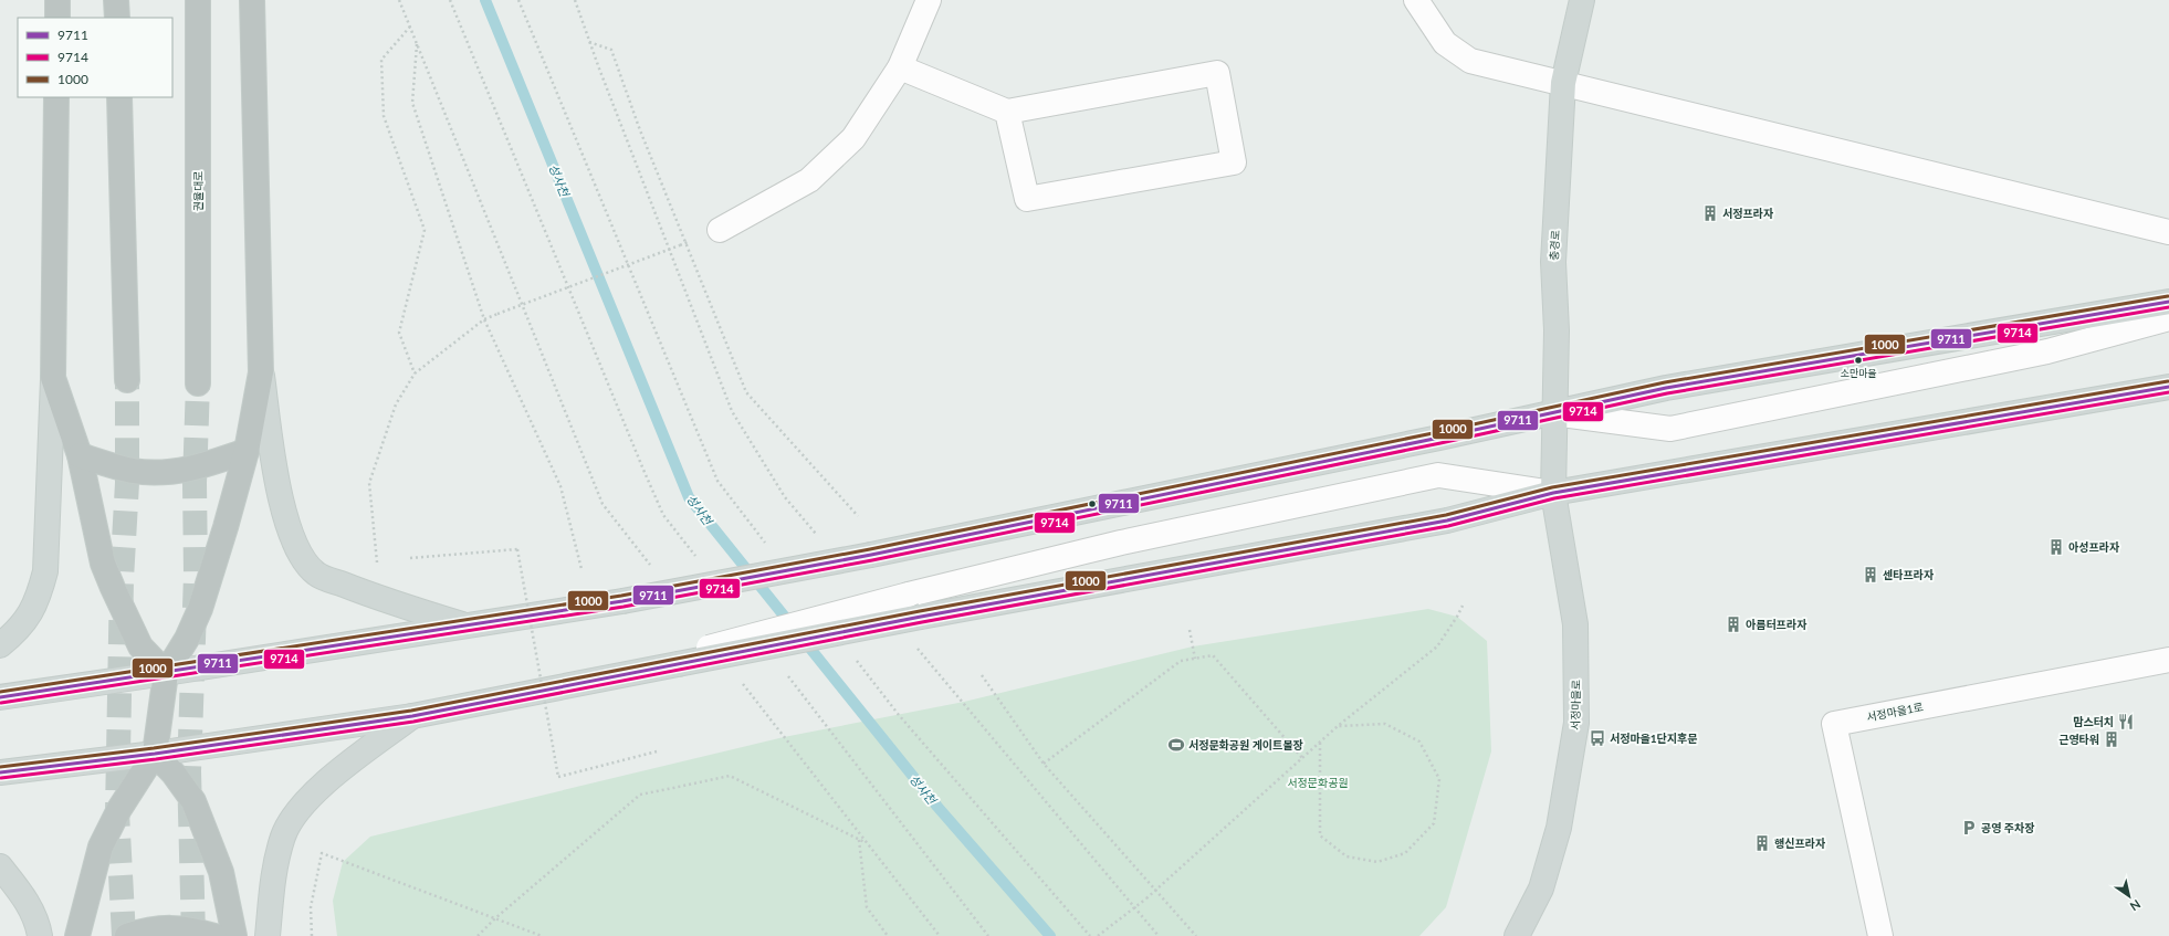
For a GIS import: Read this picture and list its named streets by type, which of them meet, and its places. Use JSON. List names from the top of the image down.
{
  "streets": {
    "highway": ["권율대로"],
    "main road": ["충경로", "서정마을로"],
    "street": ["서정마을1로"]
  },
  "crossings": [
    ["충경로", "서정마을로"]
  ],
  "water": ["성사천"],
  "parks": ["서정문화공원"],
  "places": {
    "building": [
      "서정프라자",
      "아성프라자",
      "센타프라자",
      "아름터프라자",
      "근영타워",
      "행신프라자"
    ],
    "other": ["소만마을"],
    "restaurant": ["맘스터치"],
    "bus stop": ["서정마을1단지후문"],
    "sports": ["서정문화공원 게이트볼장"],
    "parking": ["공영 주차장"]
  },
  "lines": ["transit line 1000", "transit line 9711", "transit line 9714"],
  "legend": ["9711", "9714", "1000"],
  "north": "bottom right"
}
